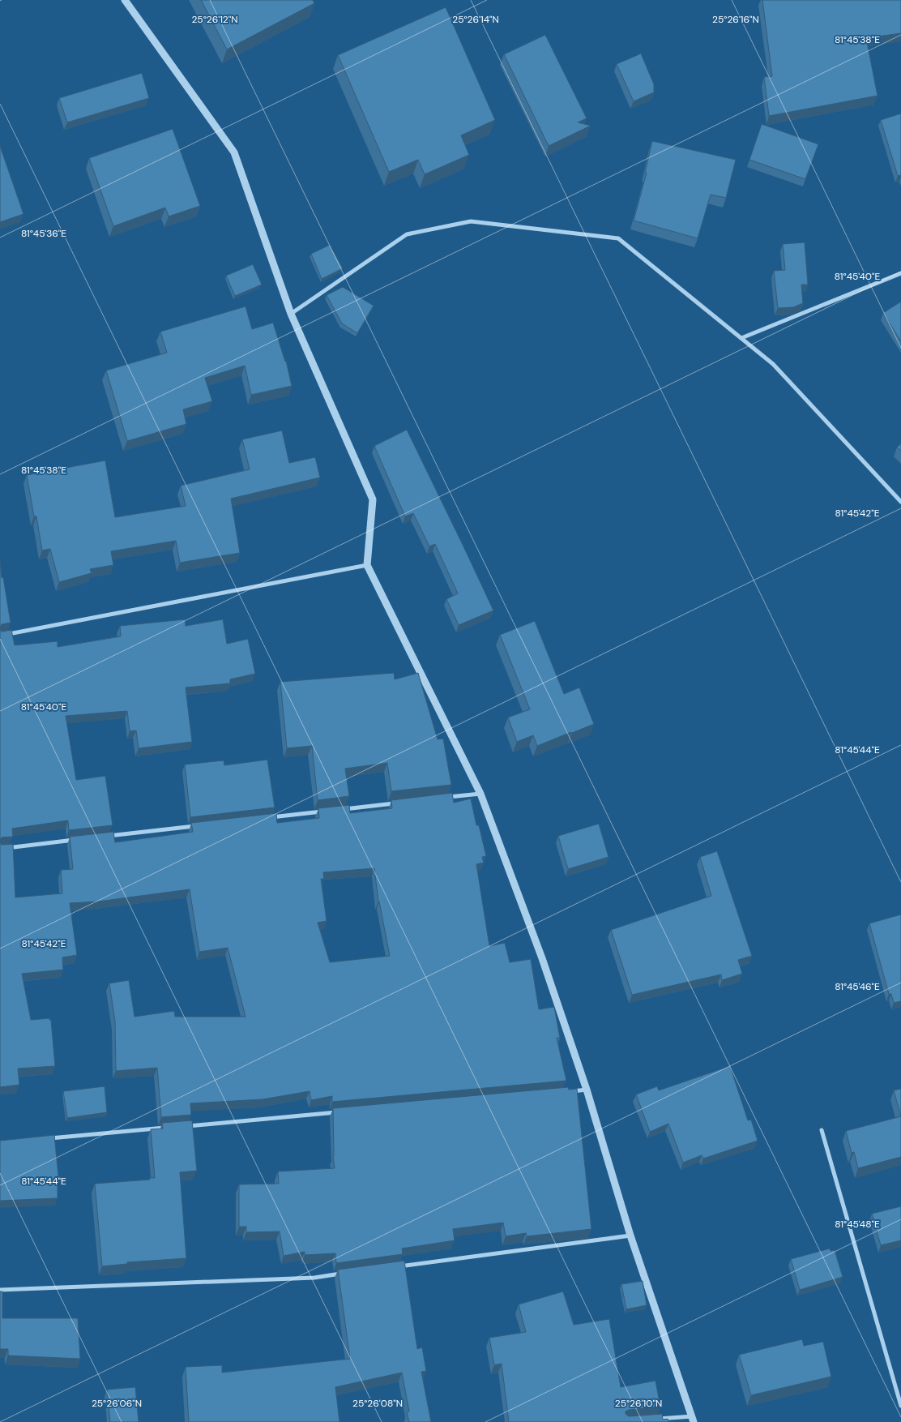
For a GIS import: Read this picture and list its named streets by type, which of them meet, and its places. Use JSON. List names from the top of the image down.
{
  "coordinates": [
    "25°26'12\"N",
    "25°26'14\"N",
    "25°26'16\"N",
    "81°45'38\"E",
    "81°45'36\"E",
    "81°45'40\"E",
    "81°45'42\"E",
    "81°45'44\"E",
    "81°45'46\"E",
    "81°45'48\"E",
    "25°26'06\"N",
    "25°26'08\"N",
    "25°26'10\"N"
  ]
}
